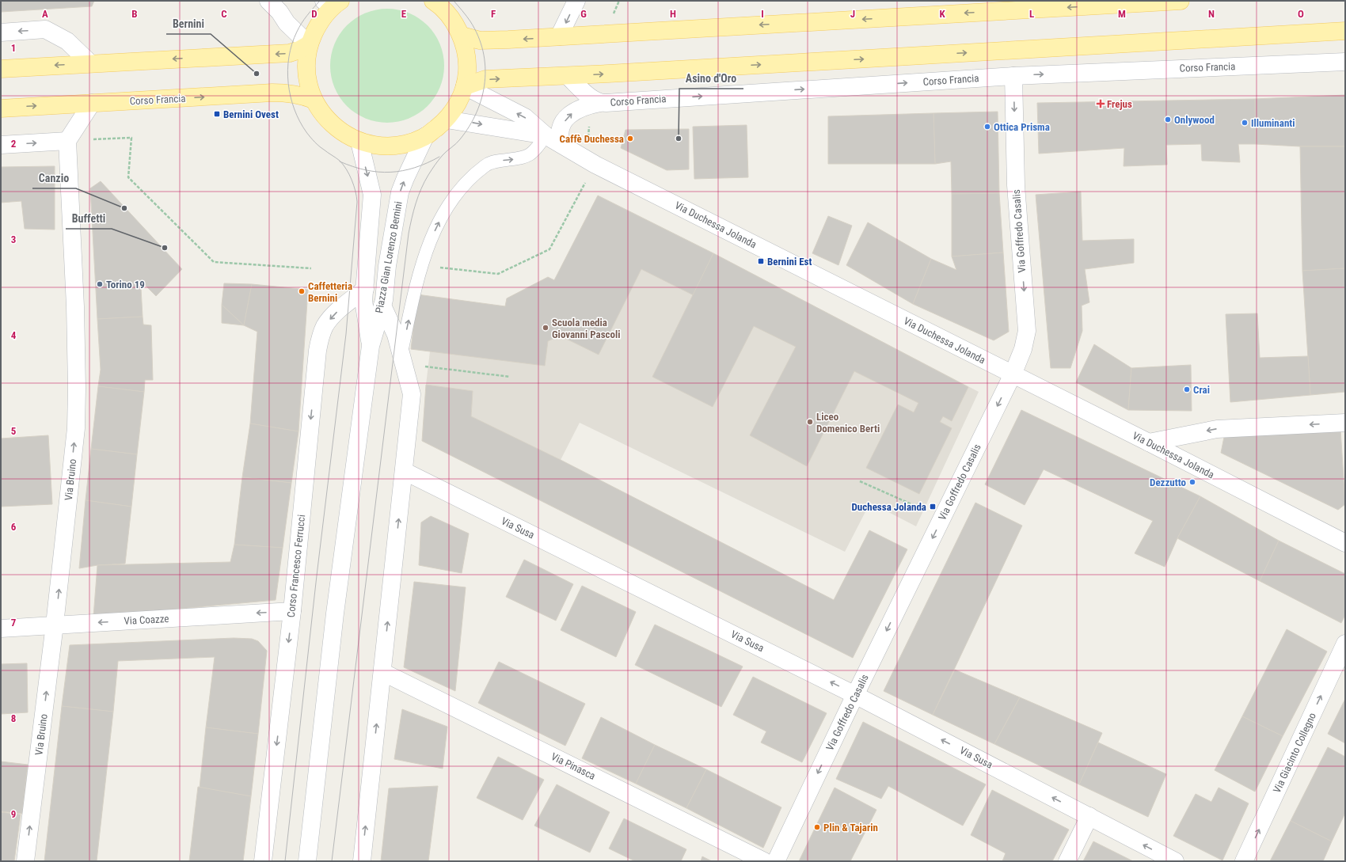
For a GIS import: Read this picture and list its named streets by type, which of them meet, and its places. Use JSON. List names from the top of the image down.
{
  "streets": {
    "main road": ["Corso Francia", "Piazza Gian Lorenzo Bernini"],
    "street": [
      "Via Duchessa Jolanda",
      "Via Goffredo Casalis",
      "Via Bruino",
      "Via Susa",
      "Corso Francesco Ferrucci",
      "Via Coazze",
      "Via Giacinto Collegno",
      "Via Pinasca"
    ]
  },
  "crossings": [
    ["Corso Francia", "Via Goffredo Casalis"],
    ["Corso Francia", "Piazza Gian Lorenzo Bernini"],
    ["Via Duchessa Jolanda", "Via Goffredo Casalis"],
    ["Via Duchessa Jolanda", "Piazza Gian Lorenzo Bernini"],
    ["Via Goffredo Casalis", "Via Susa"],
    ["Piazza Gian Lorenzo Bernini", "Corso Francesco Ferrucci"],
    ["Via Bruino", "Via Coazze"],
    ["Corso Francesco Ferrucci", "Via Coazze"]
  ],
  "one_way": [
    "Corso Francia",
    "Via Goffredo Casalis",
    "Via Bruino",
    "Via Susa",
    "Via Coazze",
    "Via Giacinto Collegno"
  ],
  "places": {
    "other": [
      "Bernini",
      "Onlywood",
      "Illuminanti",
      "Ottica Prisma",
      "Caffè Duchessa",
      "Asino d'Oro",
      "Canzio",
      "Buffetti",
      "Torino 19",
      "Caffetteria Bernini",
      "Scuola media Giovanni Pascoli",
      "Crai",
      "Liceo Domenico Berti",
      "Dezzutto",
      "Plin & Tajarin"
    ],
    "health": ["Frejus"],
    "transit": ["Bernini Ovest", "Bernini Est", "Duchessa Jolanda"]
  },
  "grid": {
    "columns": [
      "A",
      "B",
      "C",
      "D",
      "E",
      "F",
      "G",
      "H",
      "I",
      "J",
      "K",
      "L",
      "M",
      "N",
      "O"
    ],
    "rows": [
      "1",
      "2",
      "3",
      "4",
      "5",
      "6",
      "7",
      "8",
      "9"
    ]
  }
}
